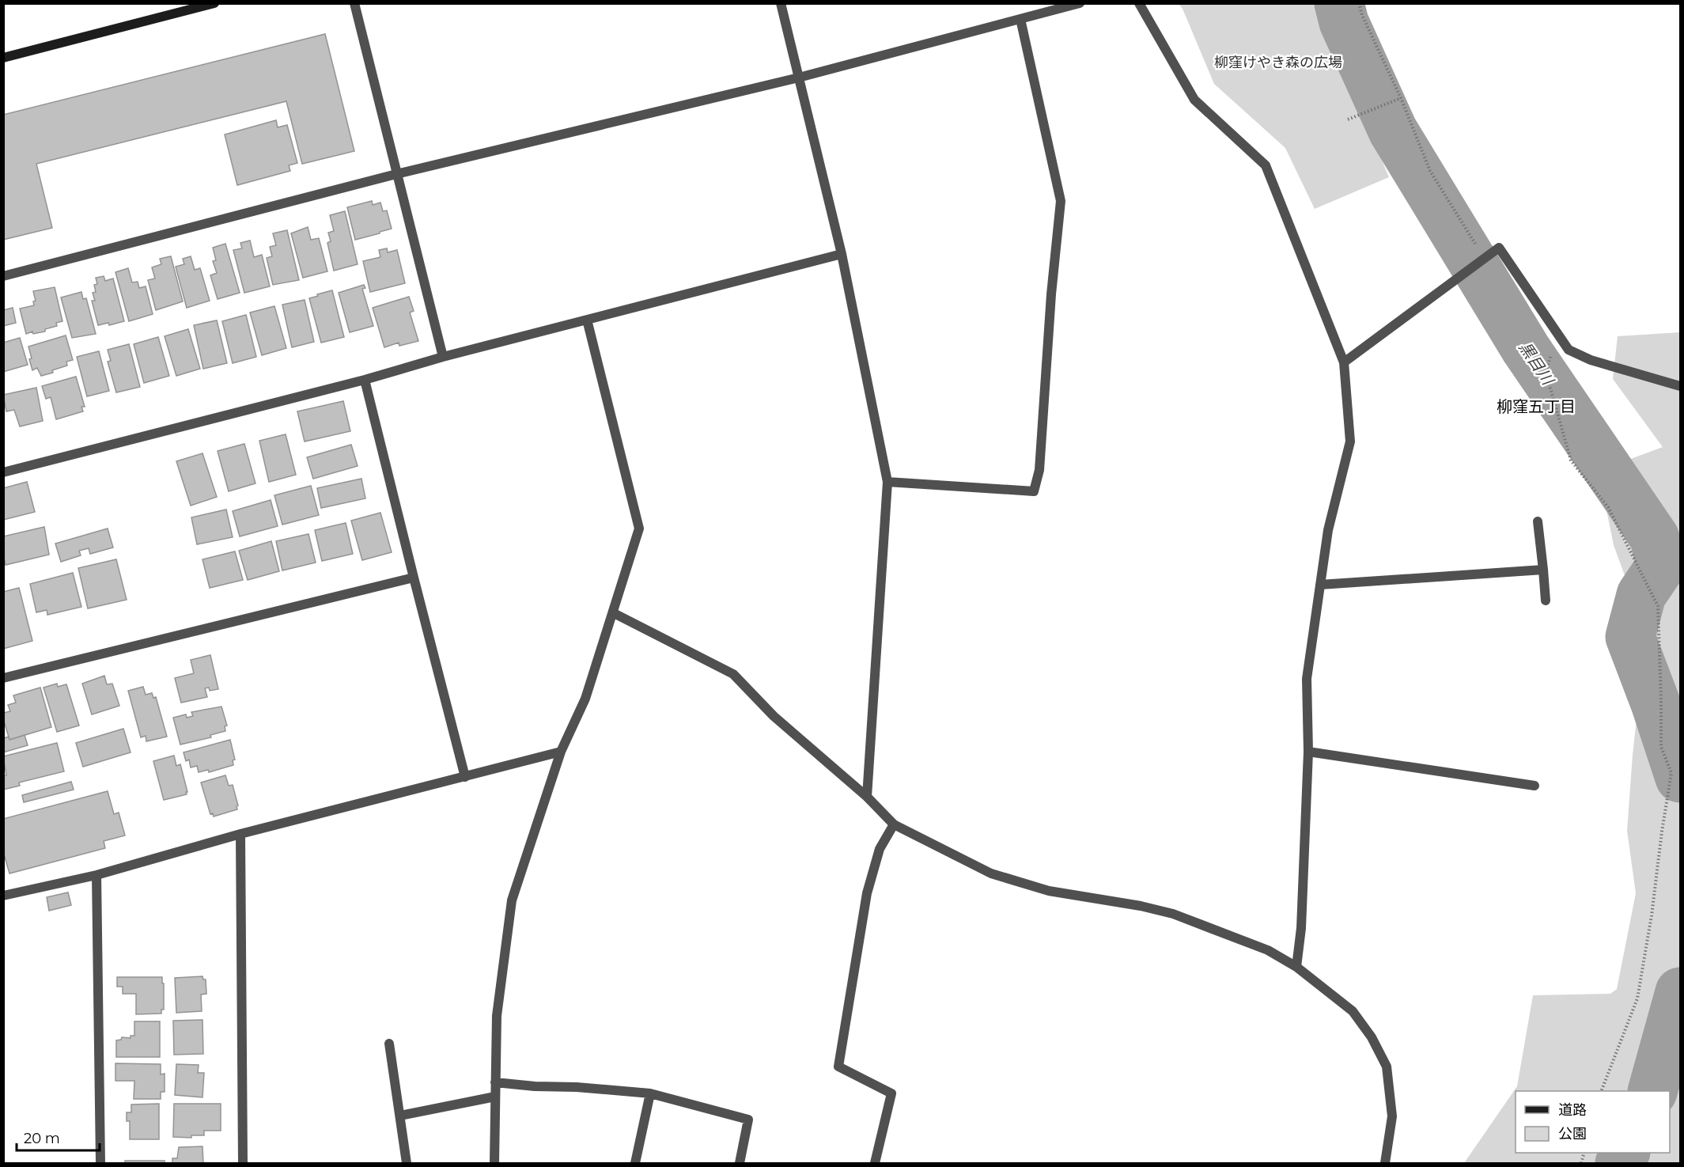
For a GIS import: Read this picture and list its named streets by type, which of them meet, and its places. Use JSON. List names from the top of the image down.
{
  "districts": ["柳窪五丁目"],
  "water": ["黒目川"],
  "parks": ["柳窪けやき森の広場"],
  "legend": ["道路", "公園"],
  "scale_bar": "20 m"
}
